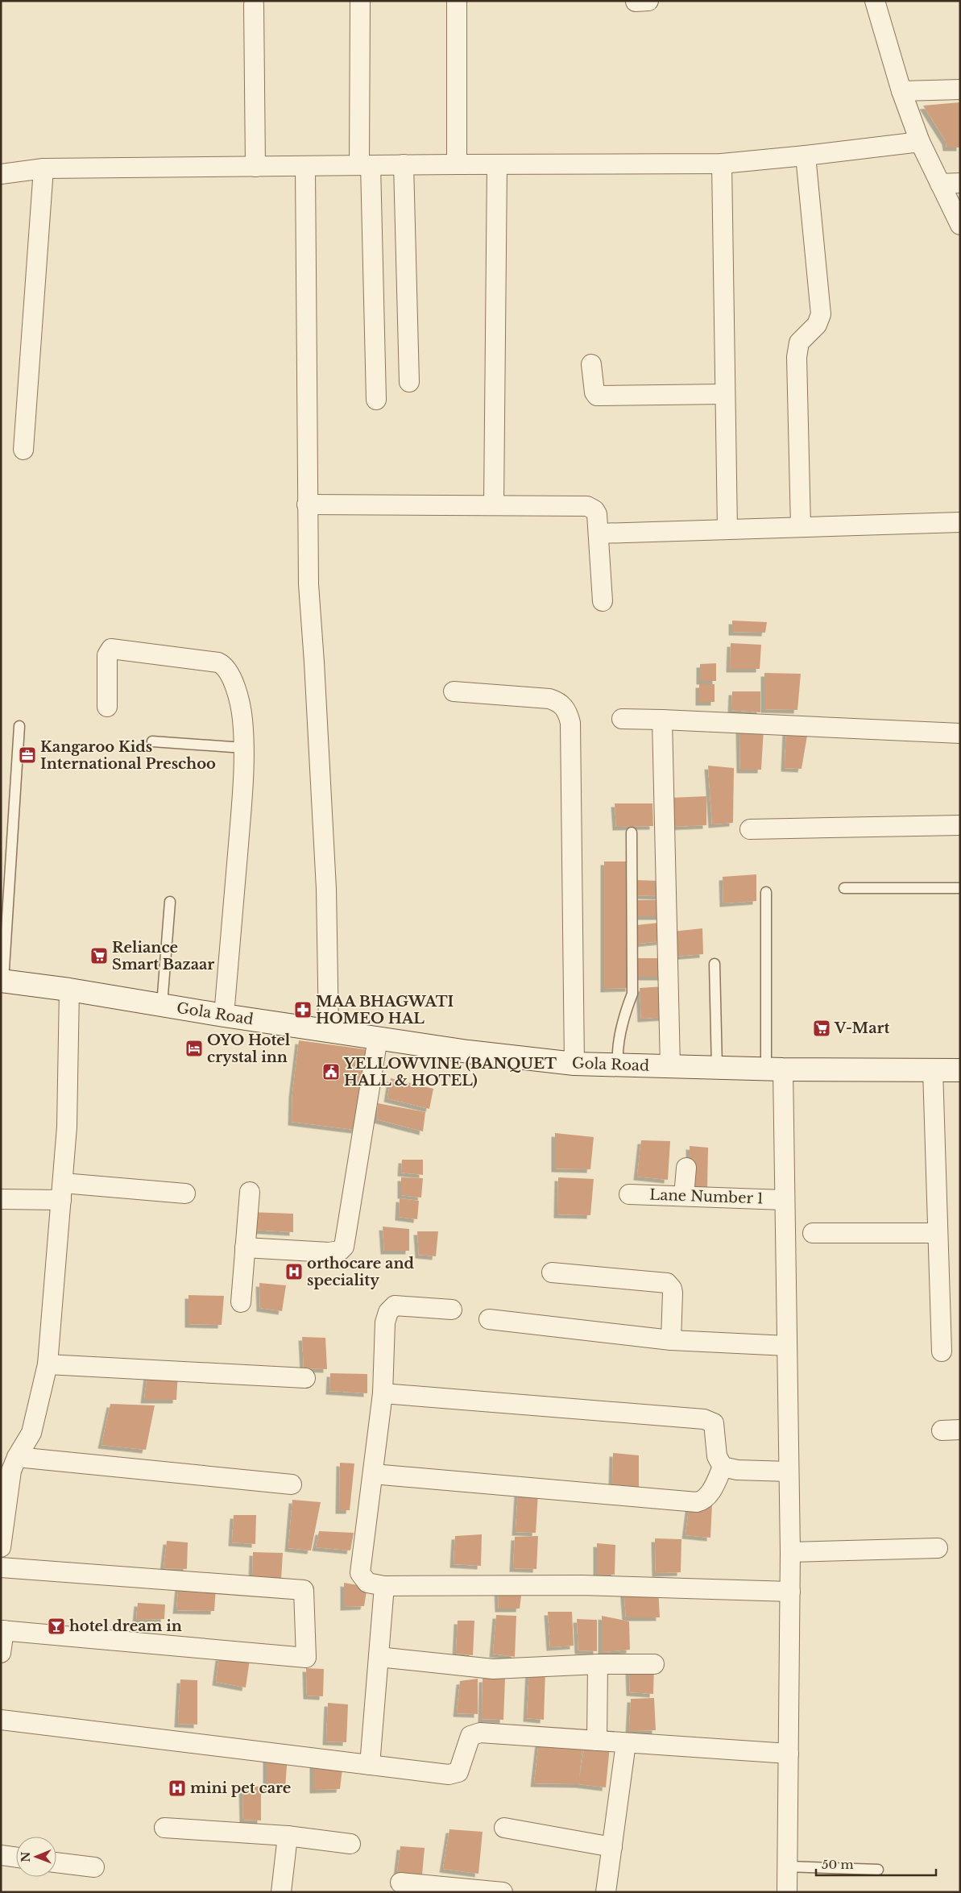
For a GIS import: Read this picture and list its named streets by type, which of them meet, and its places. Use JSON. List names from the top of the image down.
{
  "streets": {
    "street": ["Gola Road", "Lane Number 1"]
  },
  "places": {
    "office": ["Kangaroo Kids International Preschoo"],
    "supermarket": ["Reliance Smart Bazaar", "V-Mart"],
    "pharmacy": ["MAA BHAGWATI HOMEO HAL"],
    "hotel": ["OYO Hotel crystal inn"],
    "public building": ["YELLOWVINE (BANQUET HALL & HOTEL)"],
    "hospital": ["orthocare and speciality", "mini pet care"],
    "bar": ["hotel dream in"]
  },
  "scale_bar": "50 m",
  "north": "left"
}
